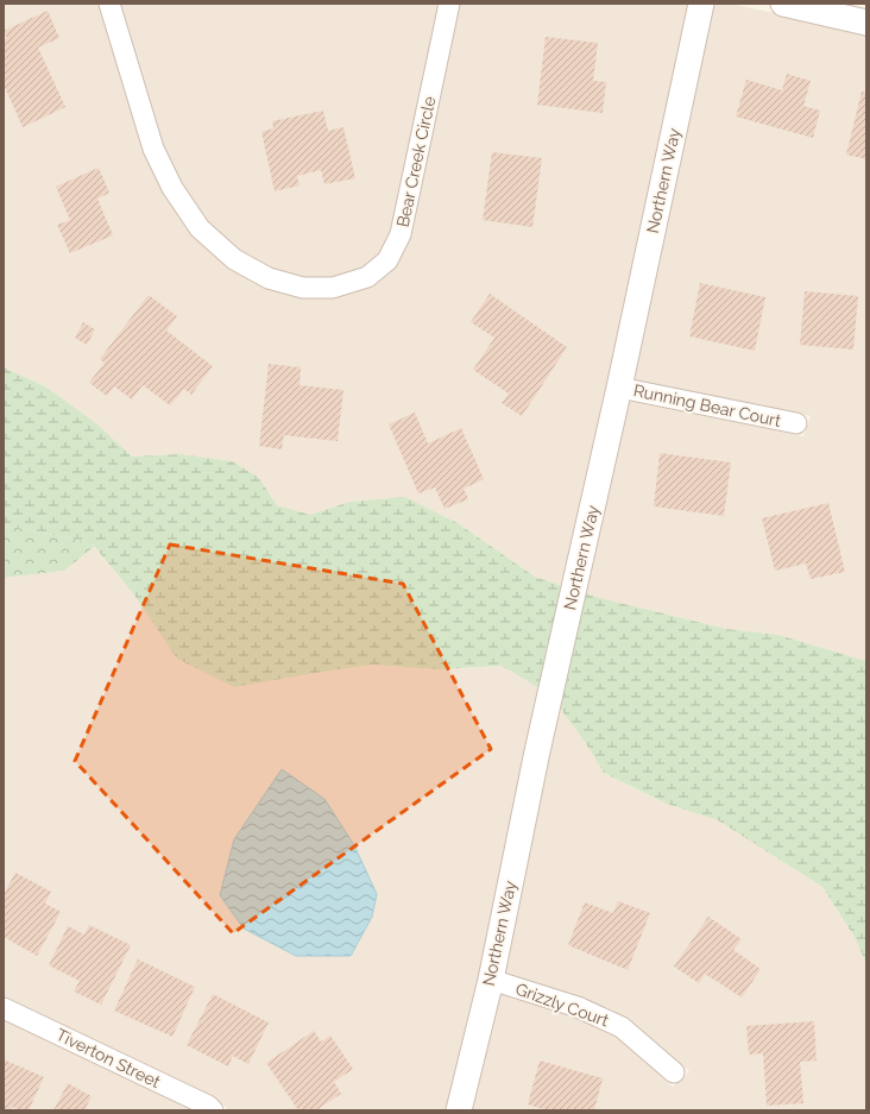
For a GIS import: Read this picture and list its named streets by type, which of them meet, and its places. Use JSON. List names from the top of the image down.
{
  "streets": {
    "street": [
      "Bear Creek Circle",
      "Northern Way",
      "Running Bear Court",
      "Grizzly Court",
      "Tiverton Street"
    ]
  },
  "crossings": [
    ["Northern Way", "Running Bear Court"],
    ["Northern Way", "Grizzly Court"]
  ]
}
